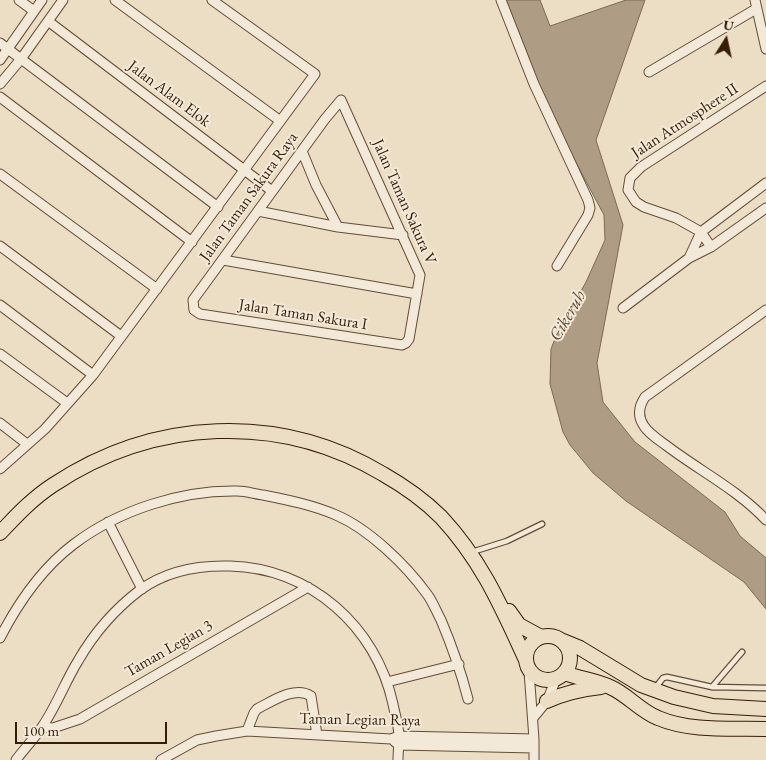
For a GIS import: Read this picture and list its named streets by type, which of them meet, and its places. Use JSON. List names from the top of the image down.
{
  "streets": {
    "street": [
      "Jalan Alam Elok",
      "Jalan Atmosphere II",
      "Jalan Taman Sakura Raya",
      "Jalan Taman Sakura V",
      "Jalan Taman Sakura I",
      "Taman Legian 3",
      "Taman Legian Raya"
    ]
  },
  "crossings": [
    ["Jalan Alam Elok", "Jalan Taman Sakura Raya"],
    ["Jalan Taman Sakura Raya", "Jalan Taman Sakura V"],
    ["Jalan Taman Sakura Raya", "Jalan Taman Sakura I"],
    ["Jalan Taman Sakura V", "Jalan Taman Sakura I"]
  ],
  "water": ["Cikeruh"],
  "scale_bar": "100 m",
  "north": "top"
}
